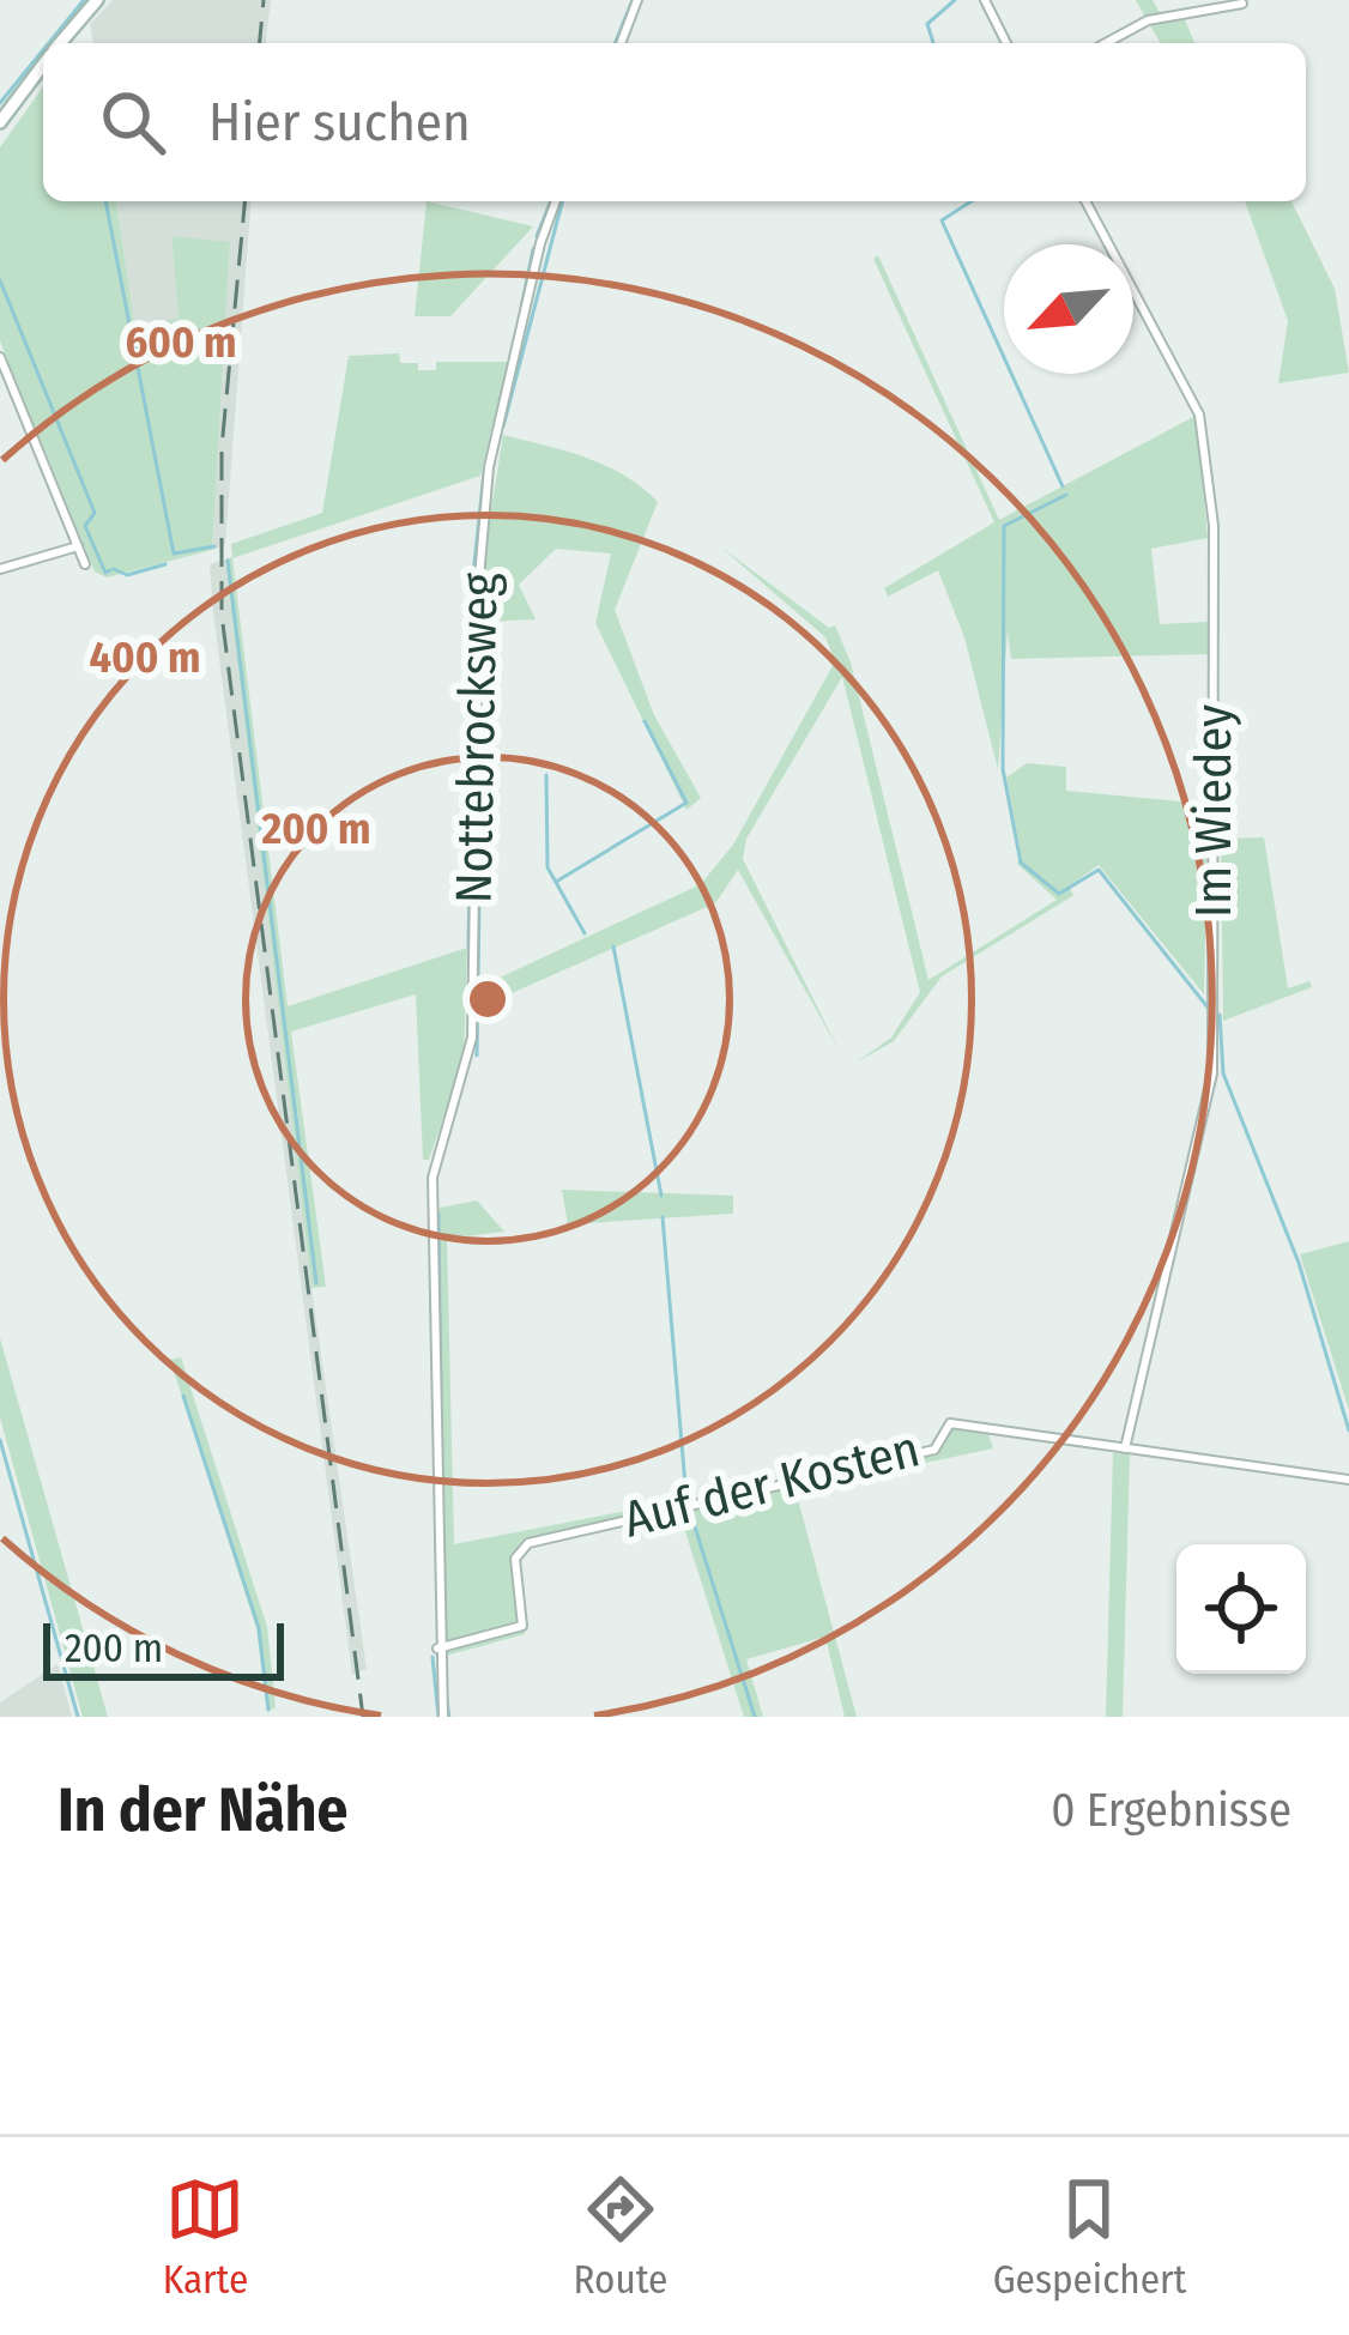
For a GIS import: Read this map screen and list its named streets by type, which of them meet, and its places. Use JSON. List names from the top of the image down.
{
  "streets": {
    "street": ["Nottebrocksweg", "Im Wiedey", "Auf der Kosten"]
  },
  "crossings": [
    ["Nottebrocksweg", "Auf der Kosten"],
    ["Im Wiedey", "Auf der Kosten"]
  ],
  "scale_bar": "200 m",
  "north": "bottom left",
  "page": {
    "search": "Hier suchen",
    "scale": "200 m",
    "heading": ["In der Nähe", "0 Ergebnisse"],
    "nav": ["Karte", "Route", "Gespeichert"]
  },
  "rings": ["600 m", "400 m", "200 m"]
}
